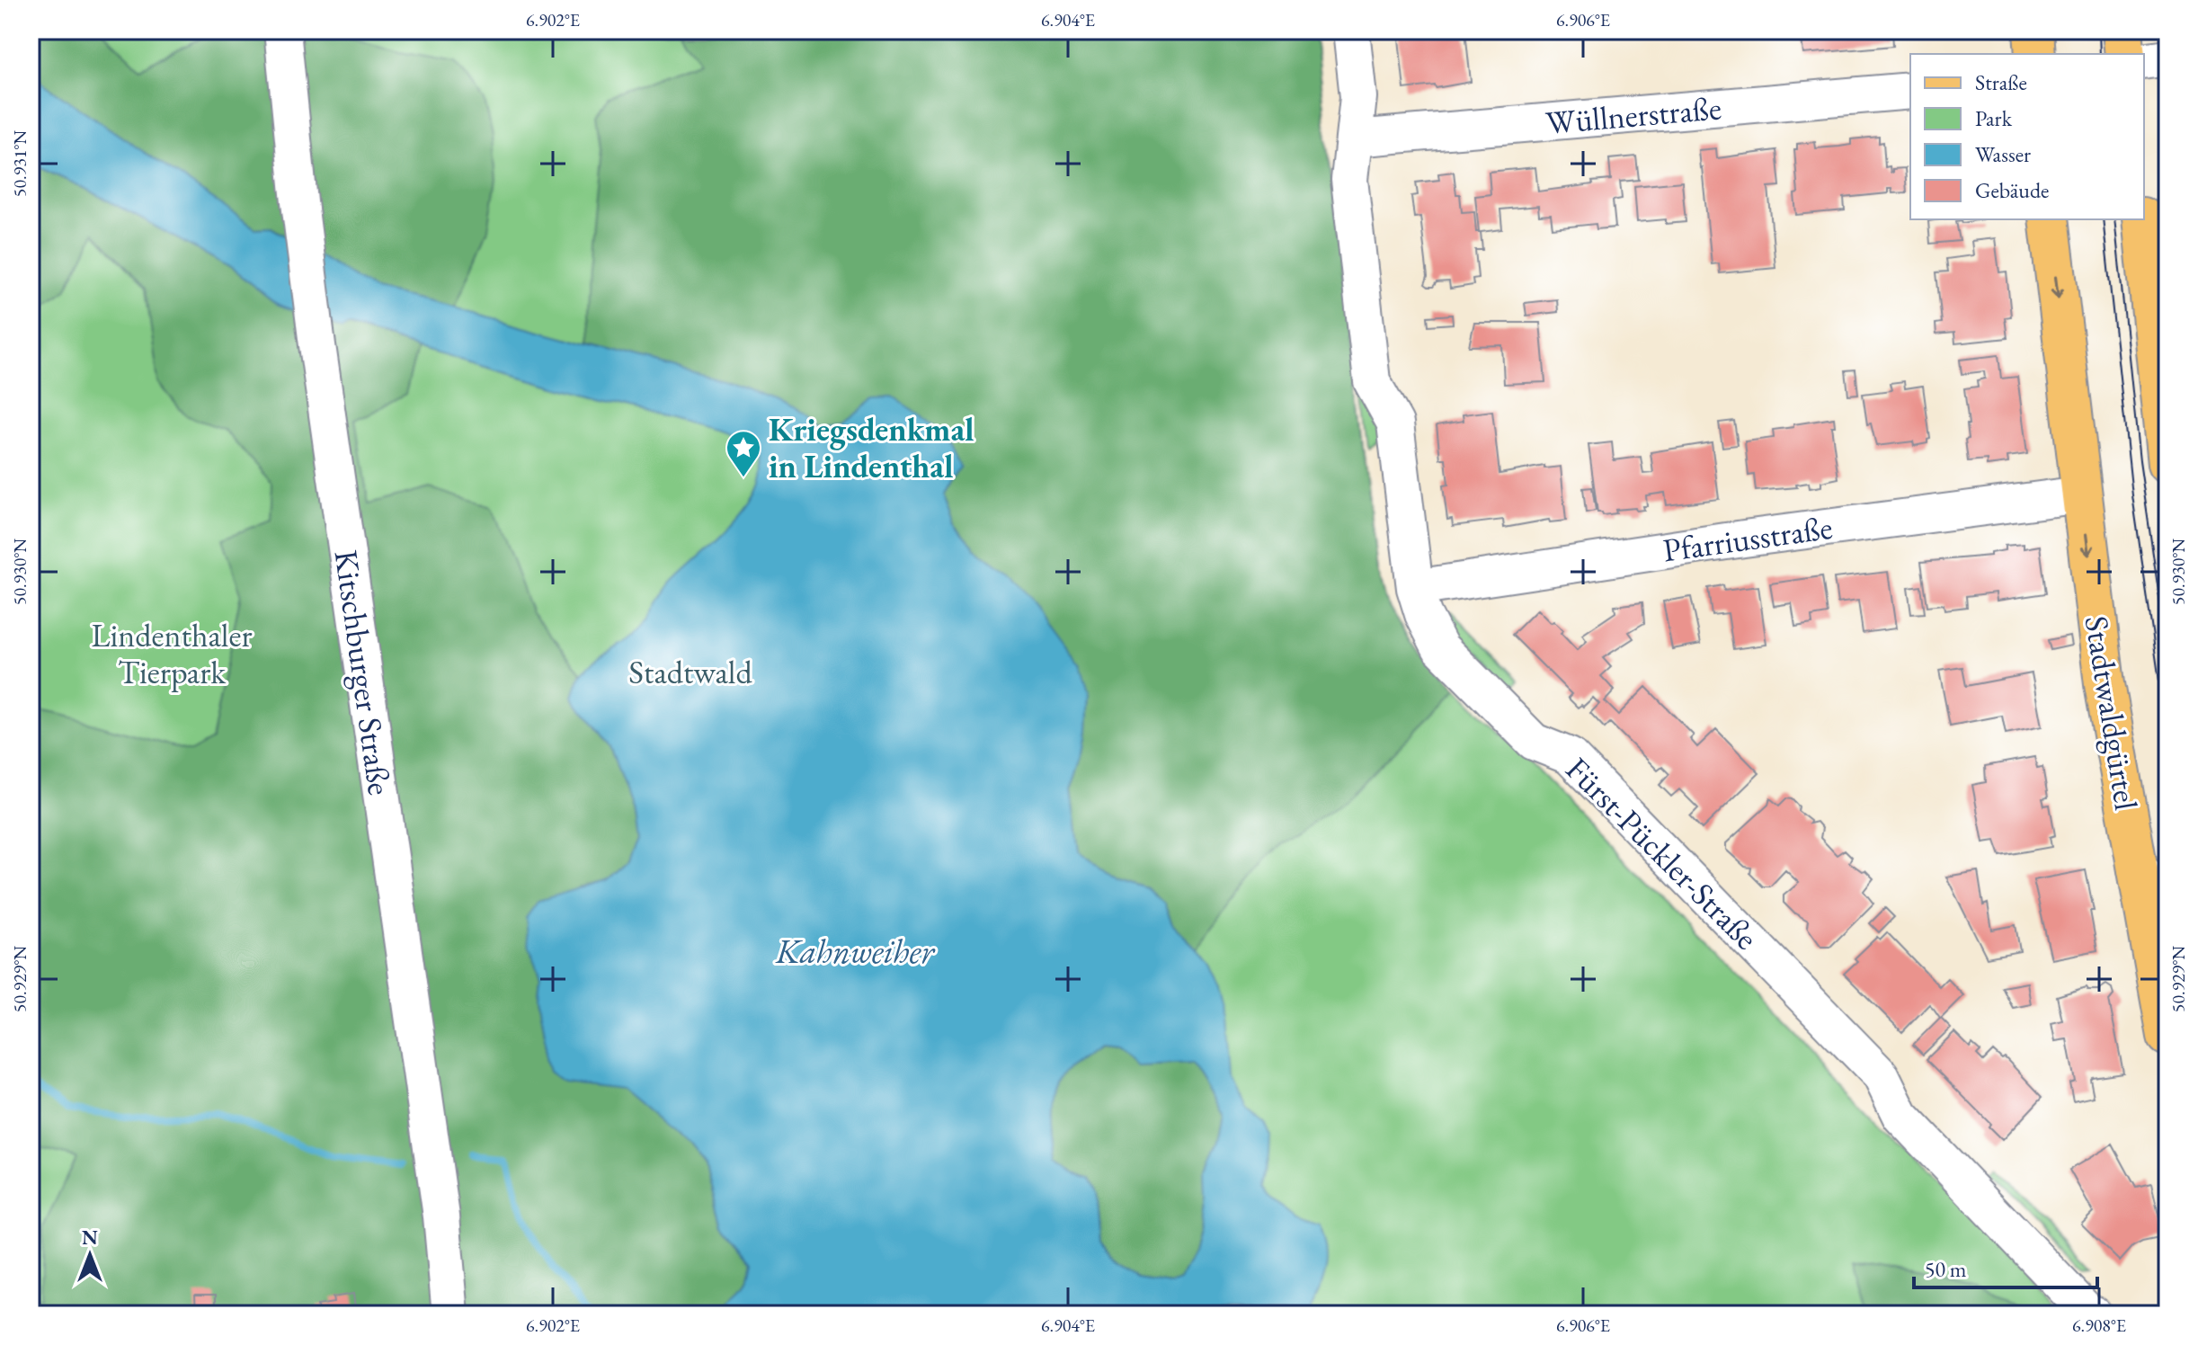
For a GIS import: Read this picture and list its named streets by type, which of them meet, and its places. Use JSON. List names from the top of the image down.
{
  "streets": {
    "main road": ["Stadtwaldgürtel"],
    "street": [
      "Wüllnerstraße",
      "Pfarriusstraße",
      "Kitschburger Straße",
      "Fürst-Pückler-Straße"
    ]
  },
  "crossings": [
    ["Wüllnerstraße", "Fürst-Pückler-Straße"],
    ["Pfarriusstraße", "Stadtwaldgürtel"],
    ["Pfarriusstraße", "Fürst-Pückler-Straße"]
  ],
  "water": ["Kahnweiher"],
  "parks": ["Lindenthaler Tierpark", "Stadtwald"],
  "places": {
    "place": ["Kriegsdenkmal in Lindenthal"]
  },
  "legend": [
    "Straße",
    "Park",
    "Wasser",
    "Gebäude"
  ],
  "scale_bar": "50 m",
  "north": "top",
  "coordinates": [
    "6.902°E",
    "6.904°E",
    "6.906°E",
    "50.931°N",
    "50.930°N",
    "50.929°N",
    "6.908°E"
  ]
}
